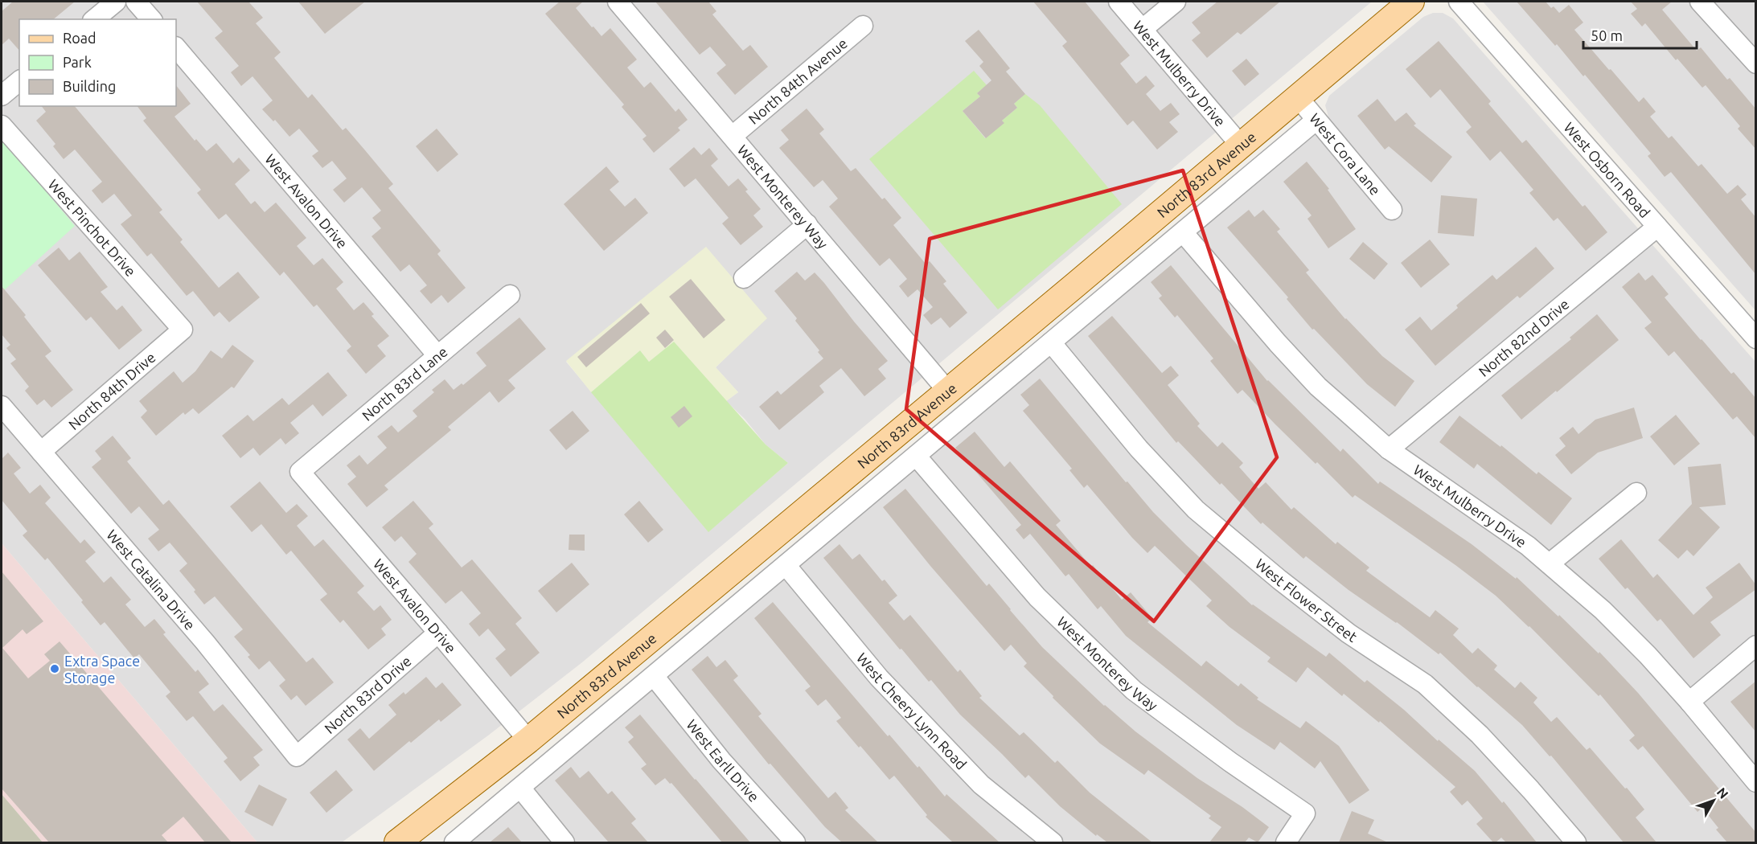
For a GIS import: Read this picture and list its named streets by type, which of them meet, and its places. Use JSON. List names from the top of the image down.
{
  "streets": {
    "main road": ["North 83rd Avenue"],
    "street": [
      "West Mulberry Drive",
      "North 84th Avenue",
      "West Cora Lane",
      "West Osborn Road",
      "West Monterey Way",
      "West Avalon Drive",
      "West Pinchot Drive",
      "North 82nd Drive",
      "North 83rd Lane",
      "North 84th Drive",
      "West Catalina Drive",
      "West Flower Street",
      "North 83rd Drive",
      "West Cheery Lynn Road",
      "West Earll Drive"
    ]
  },
  "crossings": [
    ["West Mulberry Drive", "North 83rd Avenue"],
    ["West Mulberry Drive", "North 82nd Drive"],
    ["North 84th Avenue", "West Monterey Way"],
    ["West Cora Lane", "North 83rd Avenue"],
    ["West Osborn Road", "North 82nd Drive"],
    ["North 83rd Avenue", "West Monterey Way"],
    ["North 83rd Avenue", "West Avalon Drive"],
    ["North 83rd Avenue", "West Flower Street"],
    ["North 83rd Avenue", "West Cheery Lynn Road"],
    ["North 83rd Avenue", "West Earll Drive"],
    ["West Avalon Drive", "North 83rd Lane"],
    ["West Avalon Drive", "North 83rd Drive"],
    ["West Pinchot Drive", "North 84th Drive"],
    ["North 84th Drive", "West Catalina Drive"],
    ["West Catalina Drive", "North 83rd Drive"]
  ],
  "places": ["Extra Space Storage"],
  "legend": ["Road", "Park", "Building"],
  "scale_bar": "50 m",
  "north": "top right"
}
